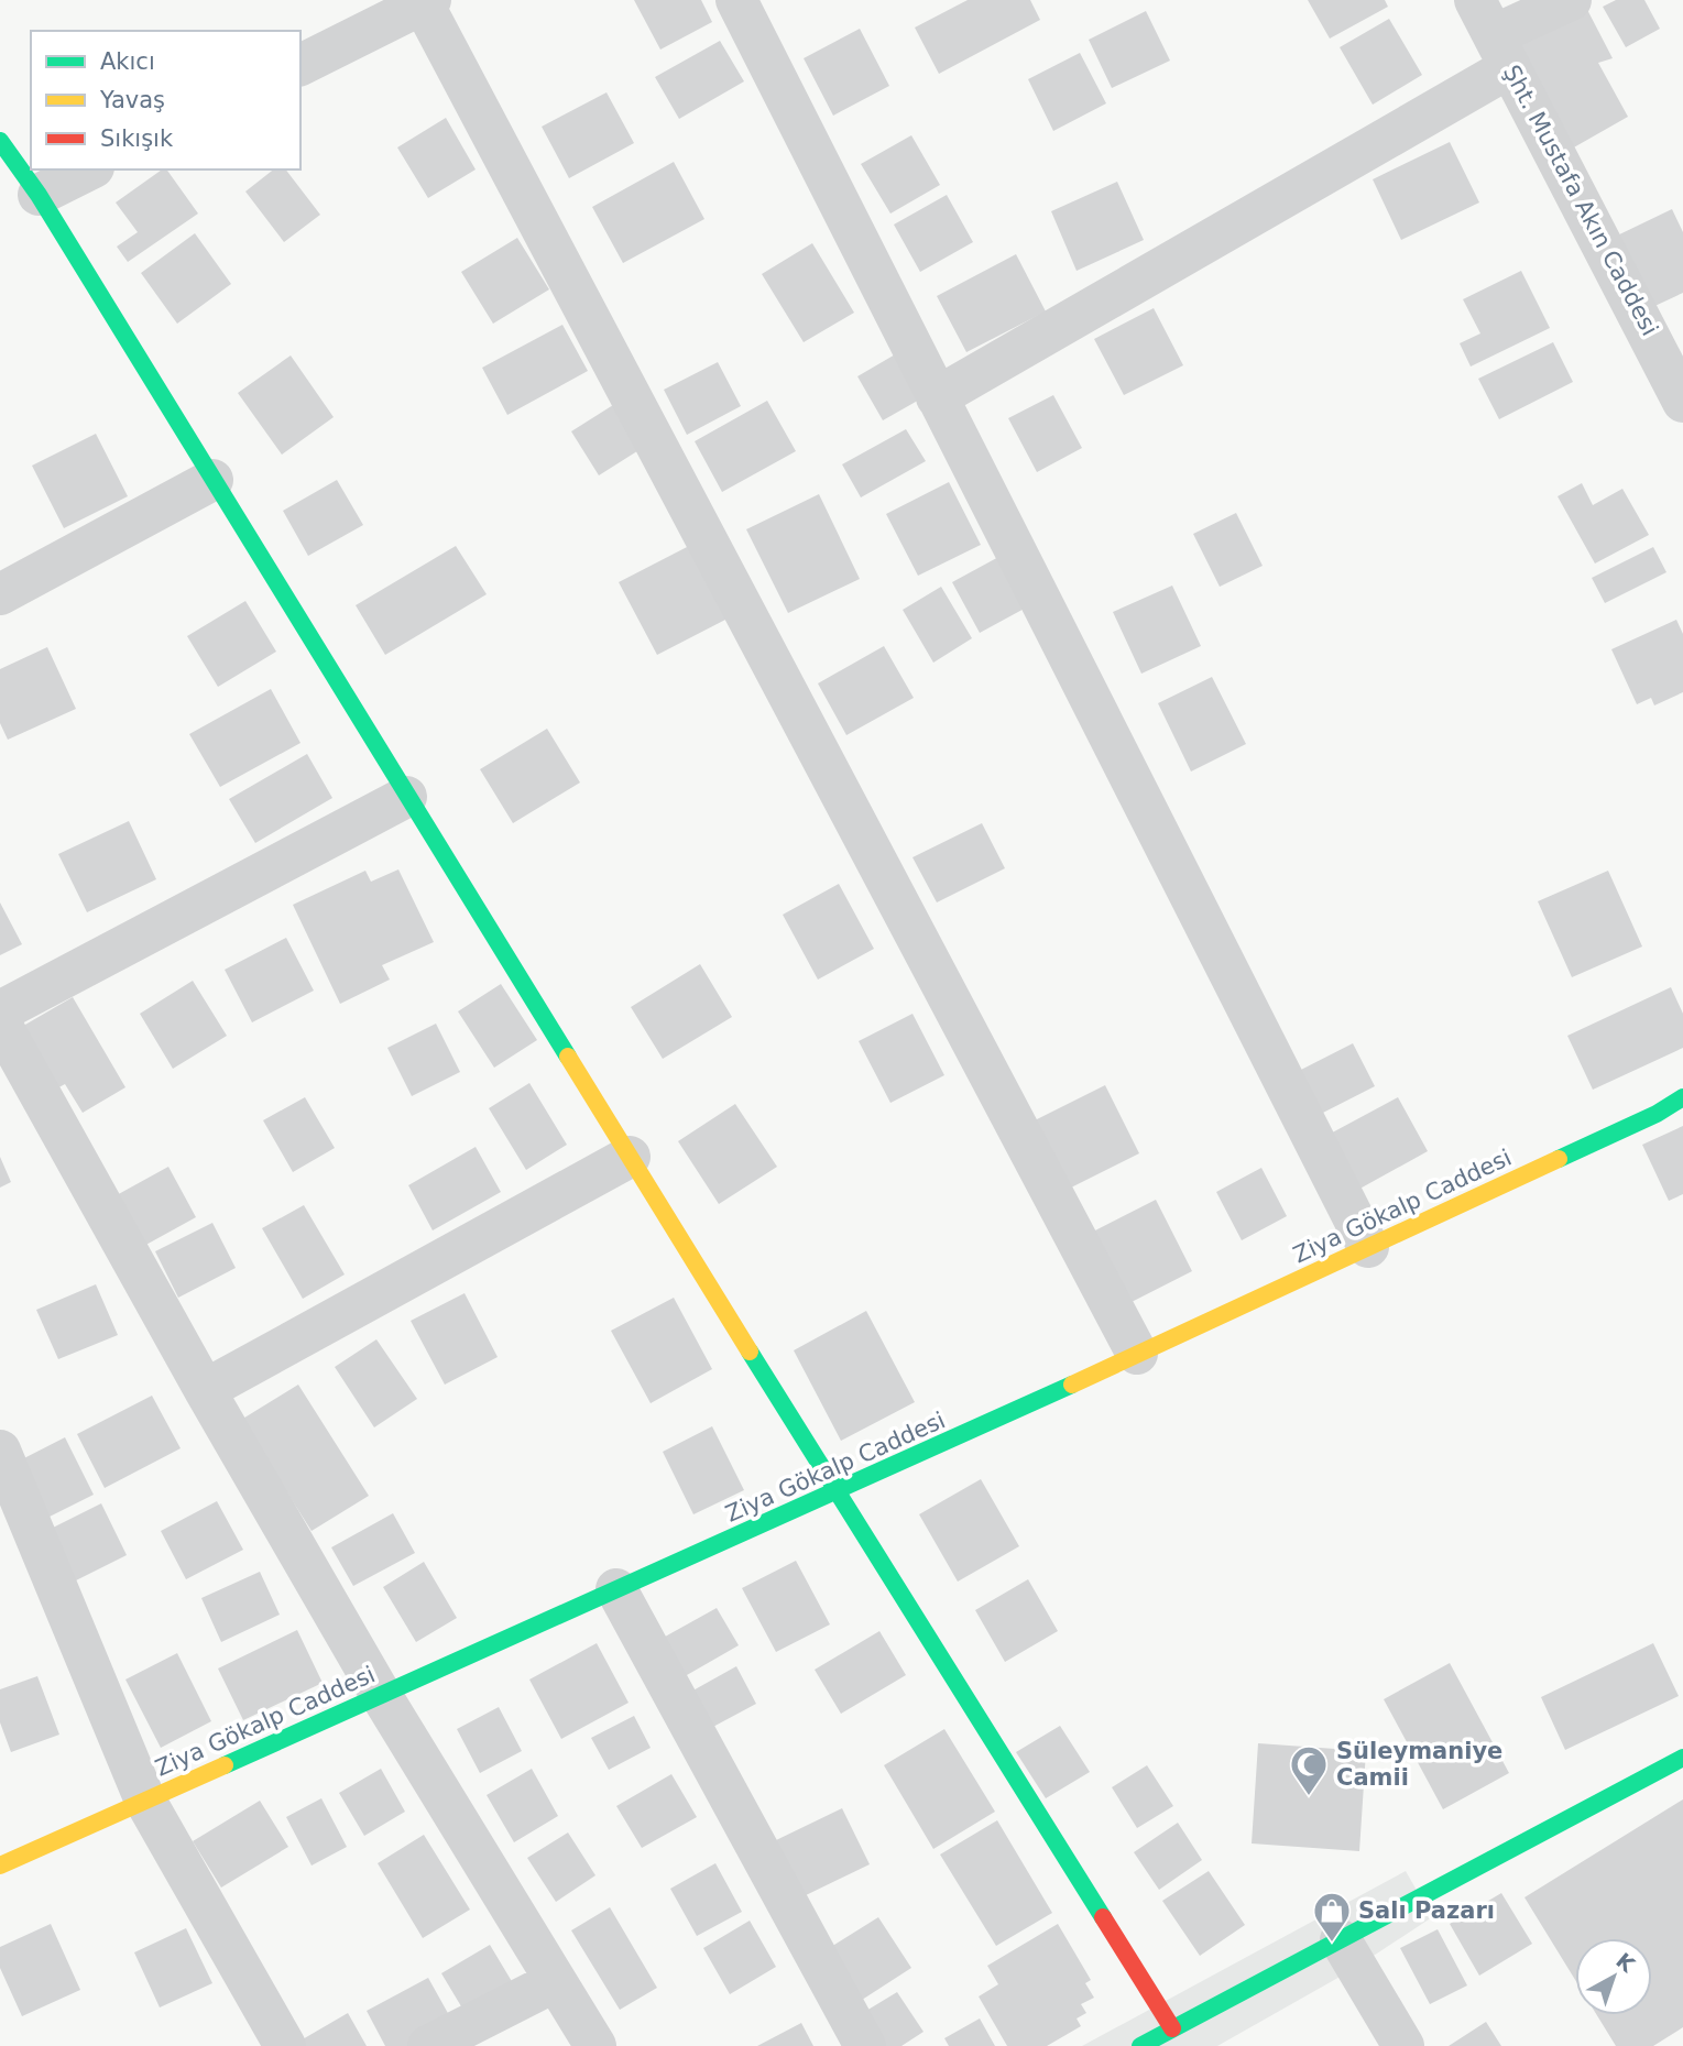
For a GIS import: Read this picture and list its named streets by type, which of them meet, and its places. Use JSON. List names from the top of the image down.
{
  "streets": {
    "street": ["Şht. Mustafa Akın Caddesi", "Ziya Gökalp Caddesi"]
  },
  "places": {
    "mosque": ["Süleymaniye Camii"],
    "shop": ["Salı Pazarı"]
  },
  "legend": ["Akıcı", "Yavaş", "Sıkışık"],
  "north": "top right"
}
